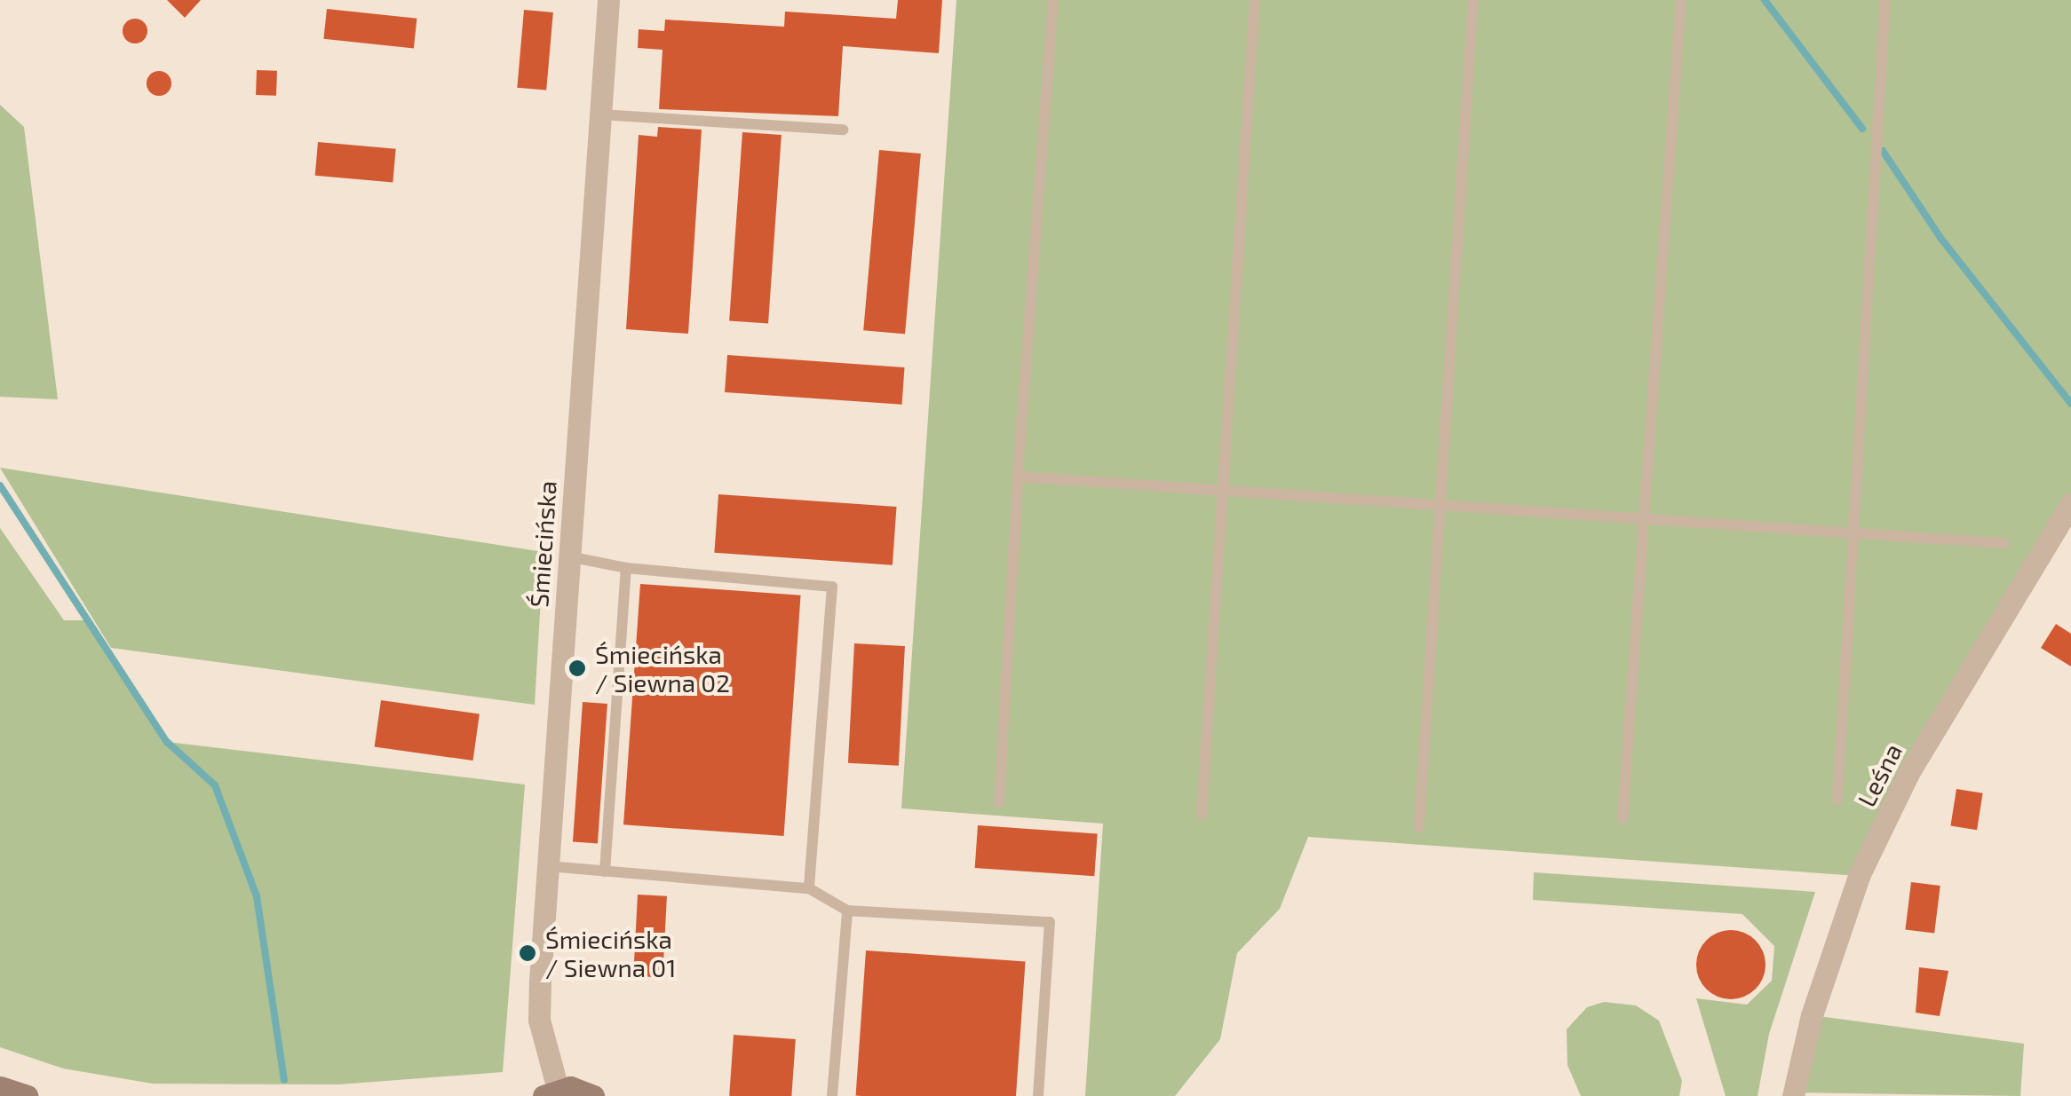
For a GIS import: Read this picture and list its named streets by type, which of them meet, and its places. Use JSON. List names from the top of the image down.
{
  "streets": {
    "street": ["Śmiecińska", "Leśna"]
  },
  "places": ["Śmiecińska / Siewna 02", "Śmiecińska / Siewna 01"]
}
